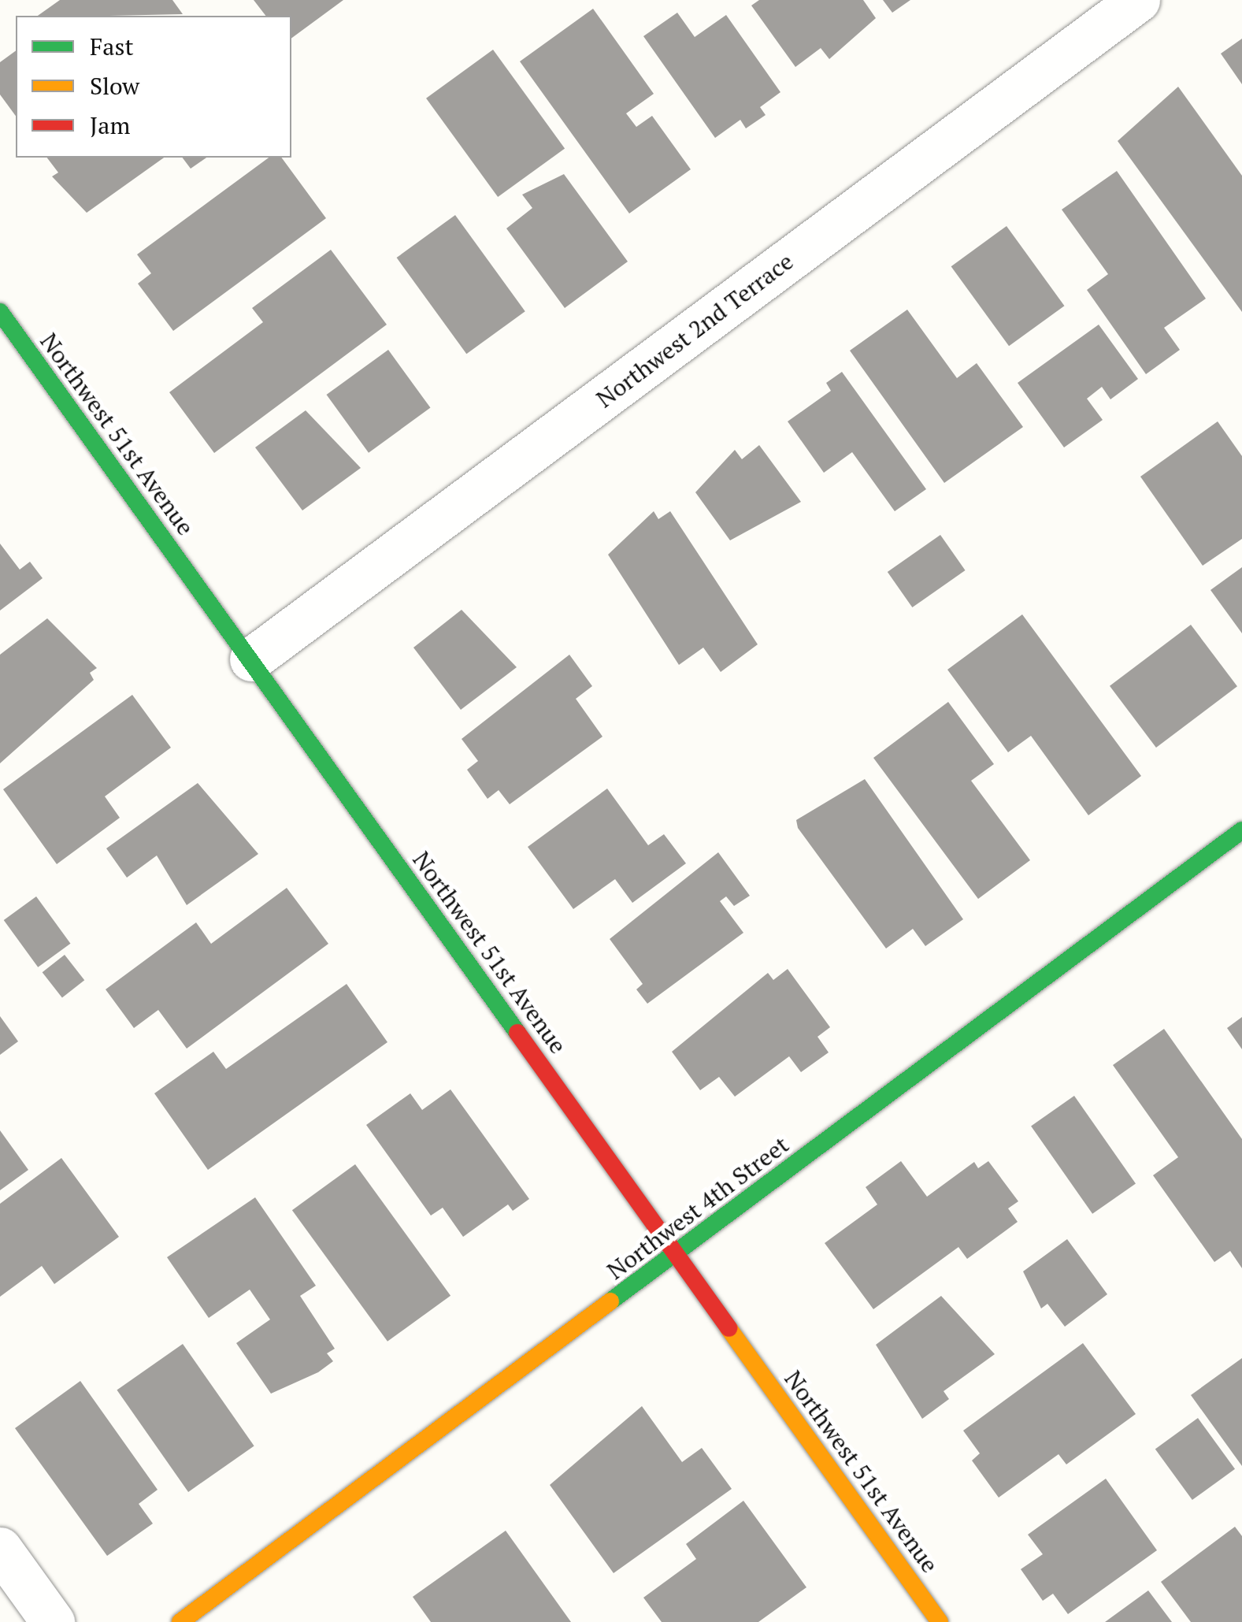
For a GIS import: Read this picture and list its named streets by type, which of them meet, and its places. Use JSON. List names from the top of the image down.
{
  "streets": {
    "street": ["Northwest 2nd Terrace", "Northwest 51st Avenue", "Northwest 4th Street"]
  },
  "crossings": [
    ["Northwest 2nd Terrace", "Northwest 51st Avenue"],
    ["Northwest 51st Avenue", "Northwest 4th Street"]
  ],
  "legend": ["Fast", "Slow", "Jam"]
}
